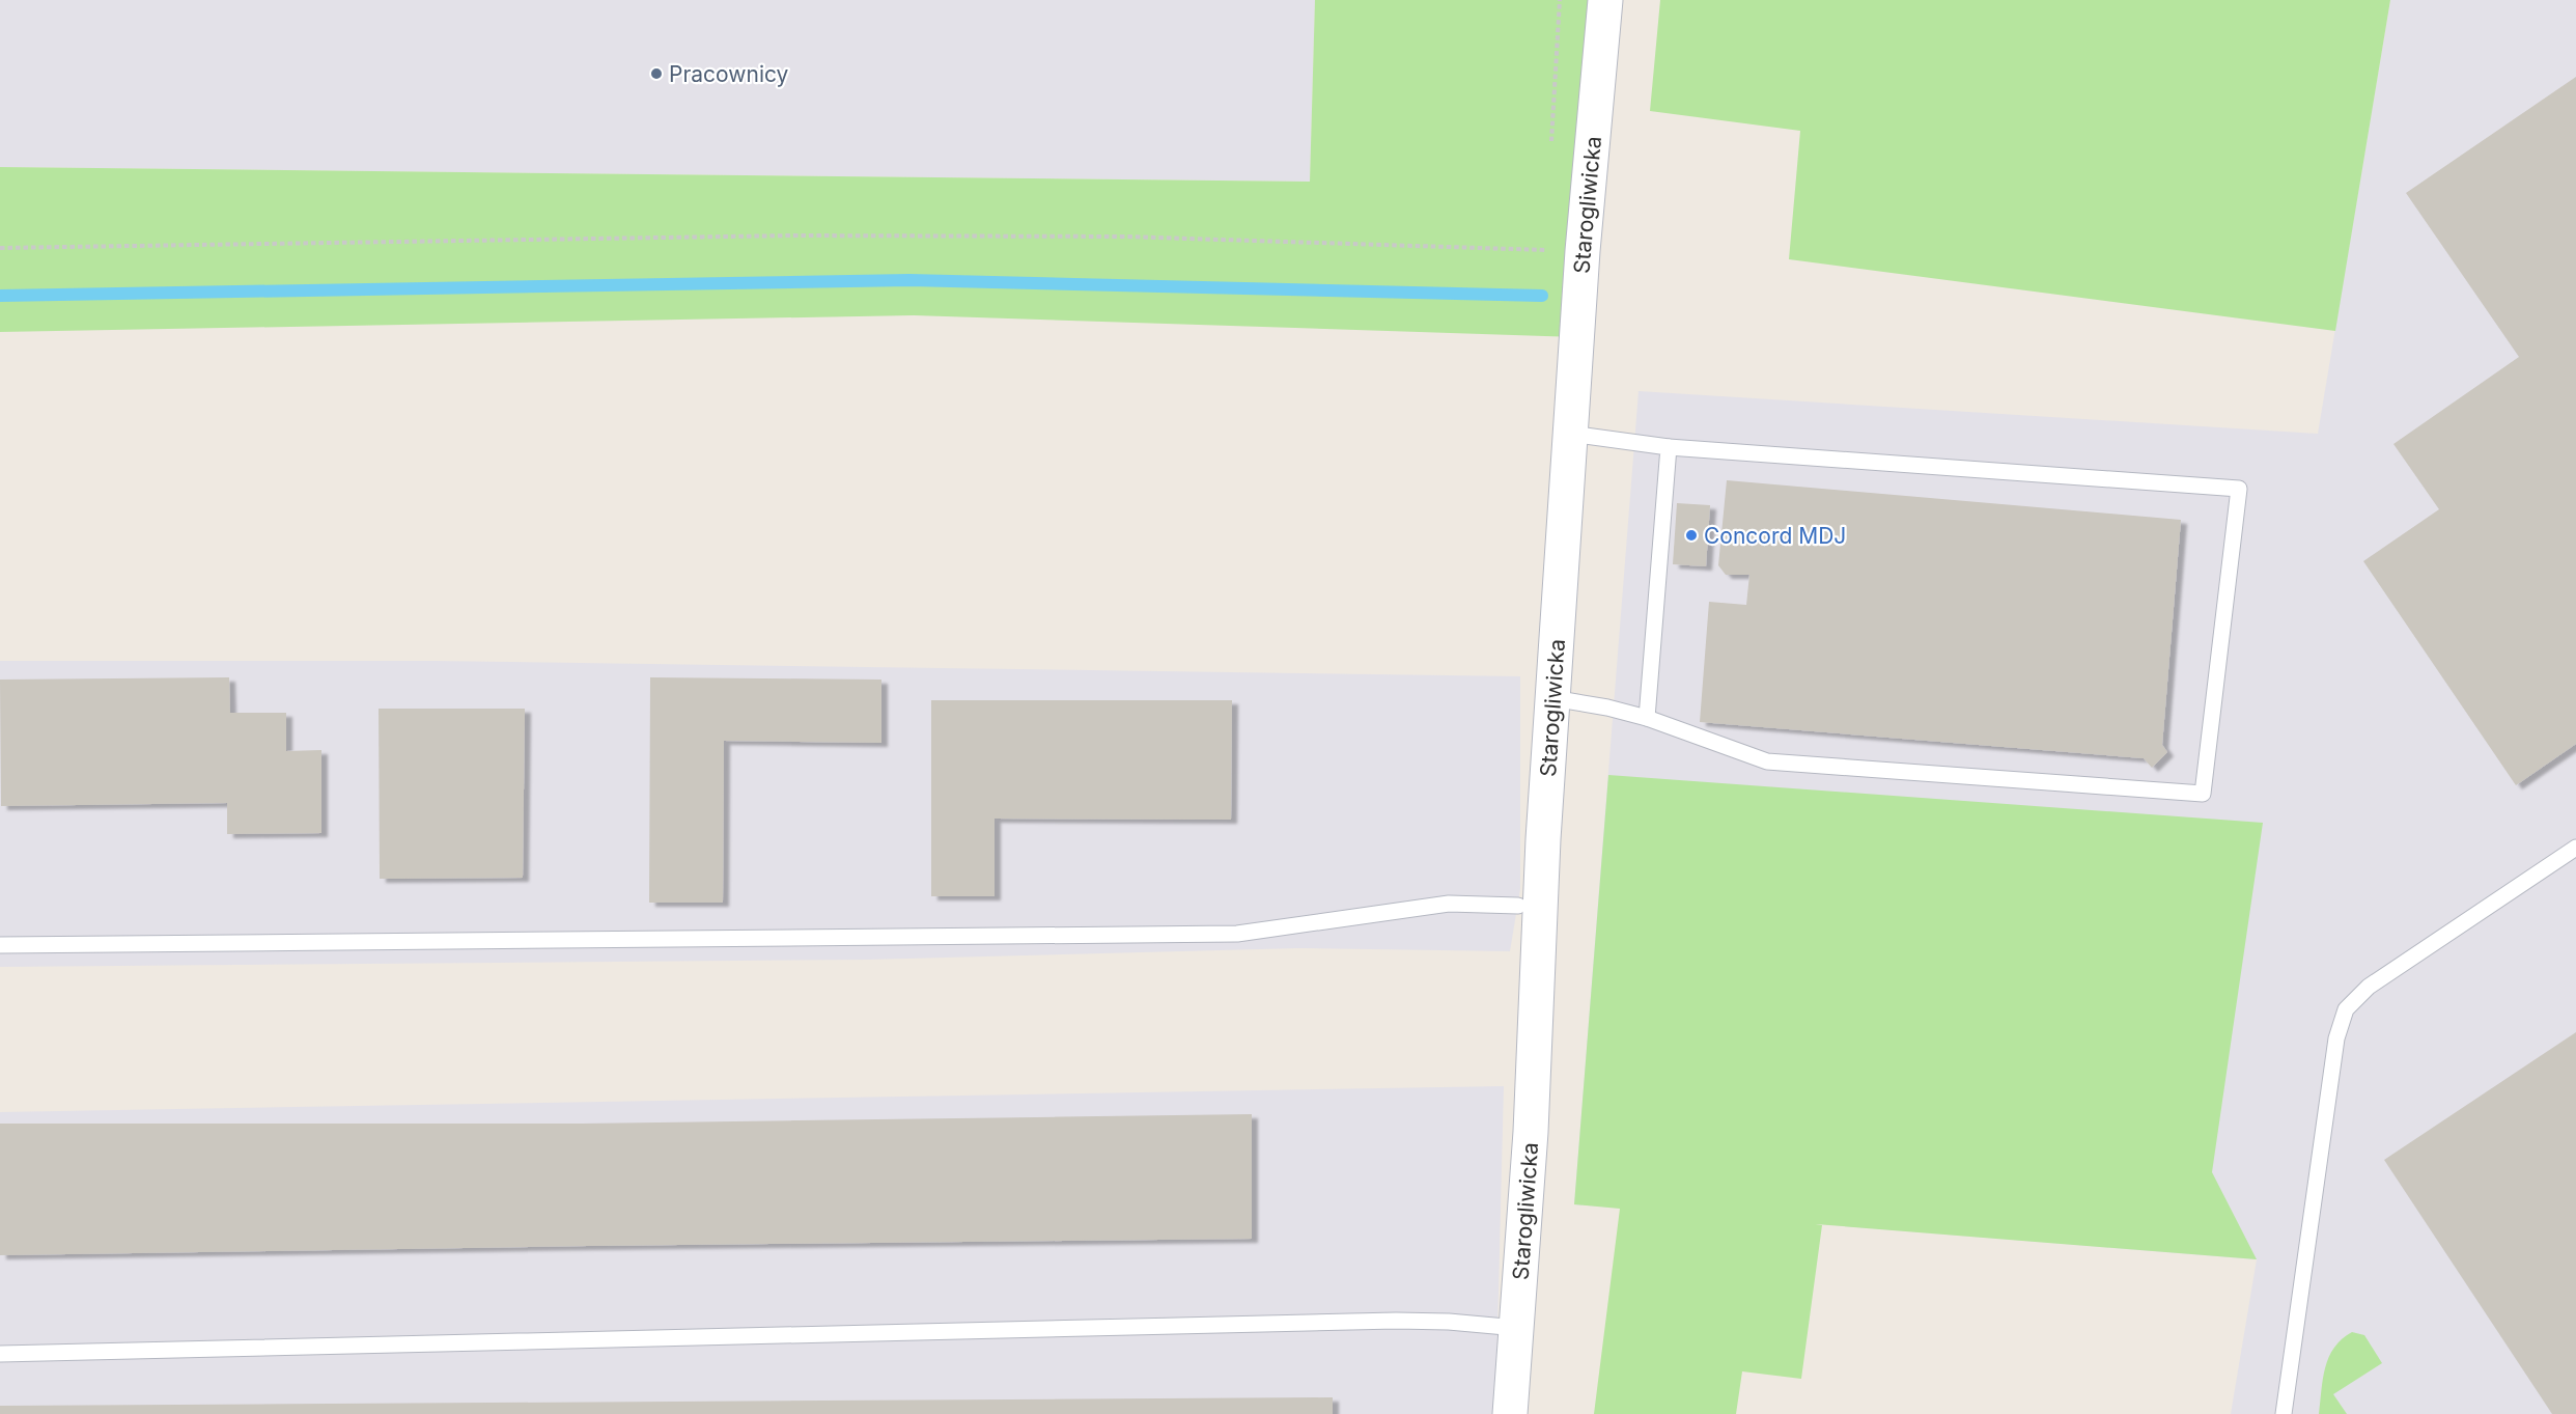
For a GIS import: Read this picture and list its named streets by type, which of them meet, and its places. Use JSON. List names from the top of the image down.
{
  "streets": {
    "street": ["Starogliwicka"]
  },
  "places": ["Pracownicy", "Concord MDJ"]
}
